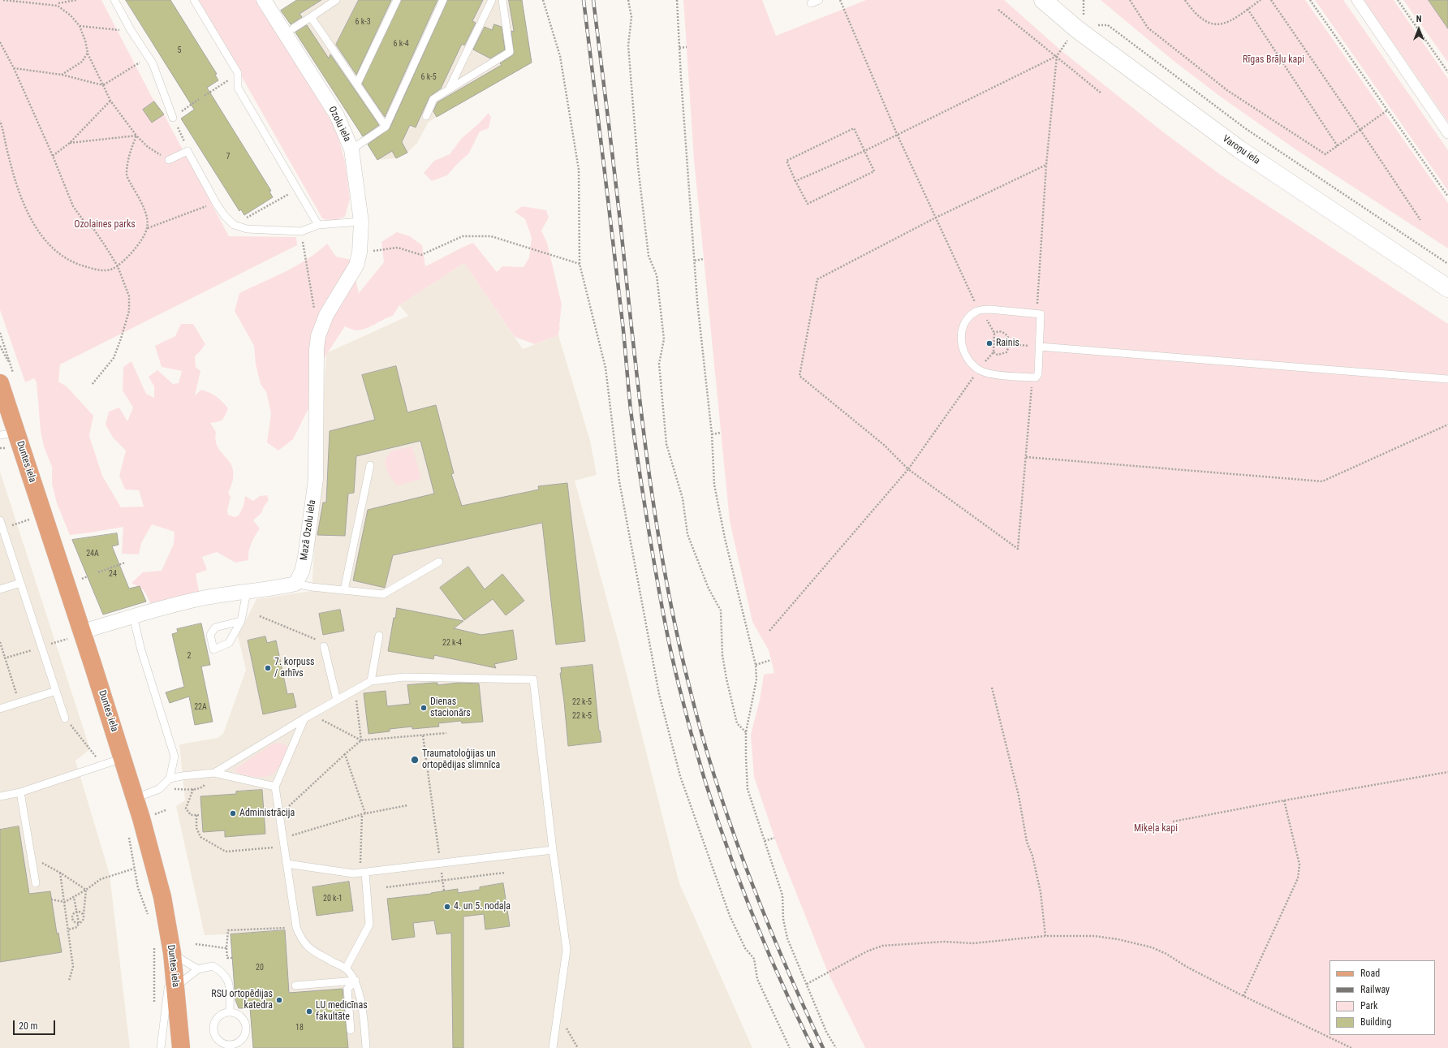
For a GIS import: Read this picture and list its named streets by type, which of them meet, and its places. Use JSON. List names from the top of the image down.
{
  "streets": {
    "main road": ["Duntes iela"],
    "street": ["Ozolu iela", "Varoņu iela", "Mazā Ozolu iela"]
  },
  "crossings": [
    ["Ozolu iela", "Mazā Ozolu iela"]
  ],
  "parks": ["Rīgas Brāļu kapi", "Ozolaines parks", "Miķeļa kapi"],
  "places": [
    "Rainis",
    "7. korpuss / arhīvs",
    "Dienas stacionārs",
    "Traumatoloģijas un ortopēdijas slimnīca",
    "Administrācija",
    "4. un 5. nodaļa",
    "RSU ortopēdijas katedra",
    "LU medicīnas fakultāte"
  ],
  "house_numbers": [
    "6 k-3",
    "6 k-4",
    "5",
    "6 k-5",
    "7",
    "24A",
    "24",
    "22 k-4",
    "2",
    "22 k-5",
    "22A",
    "22 k-5",
    "20 k-1",
    "20",
    "18"
  ],
  "legend": [
    "Road",
    "Railway",
    "Park",
    "Building"
  ],
  "scale_bar": "20 m",
  "north": "top"
}
